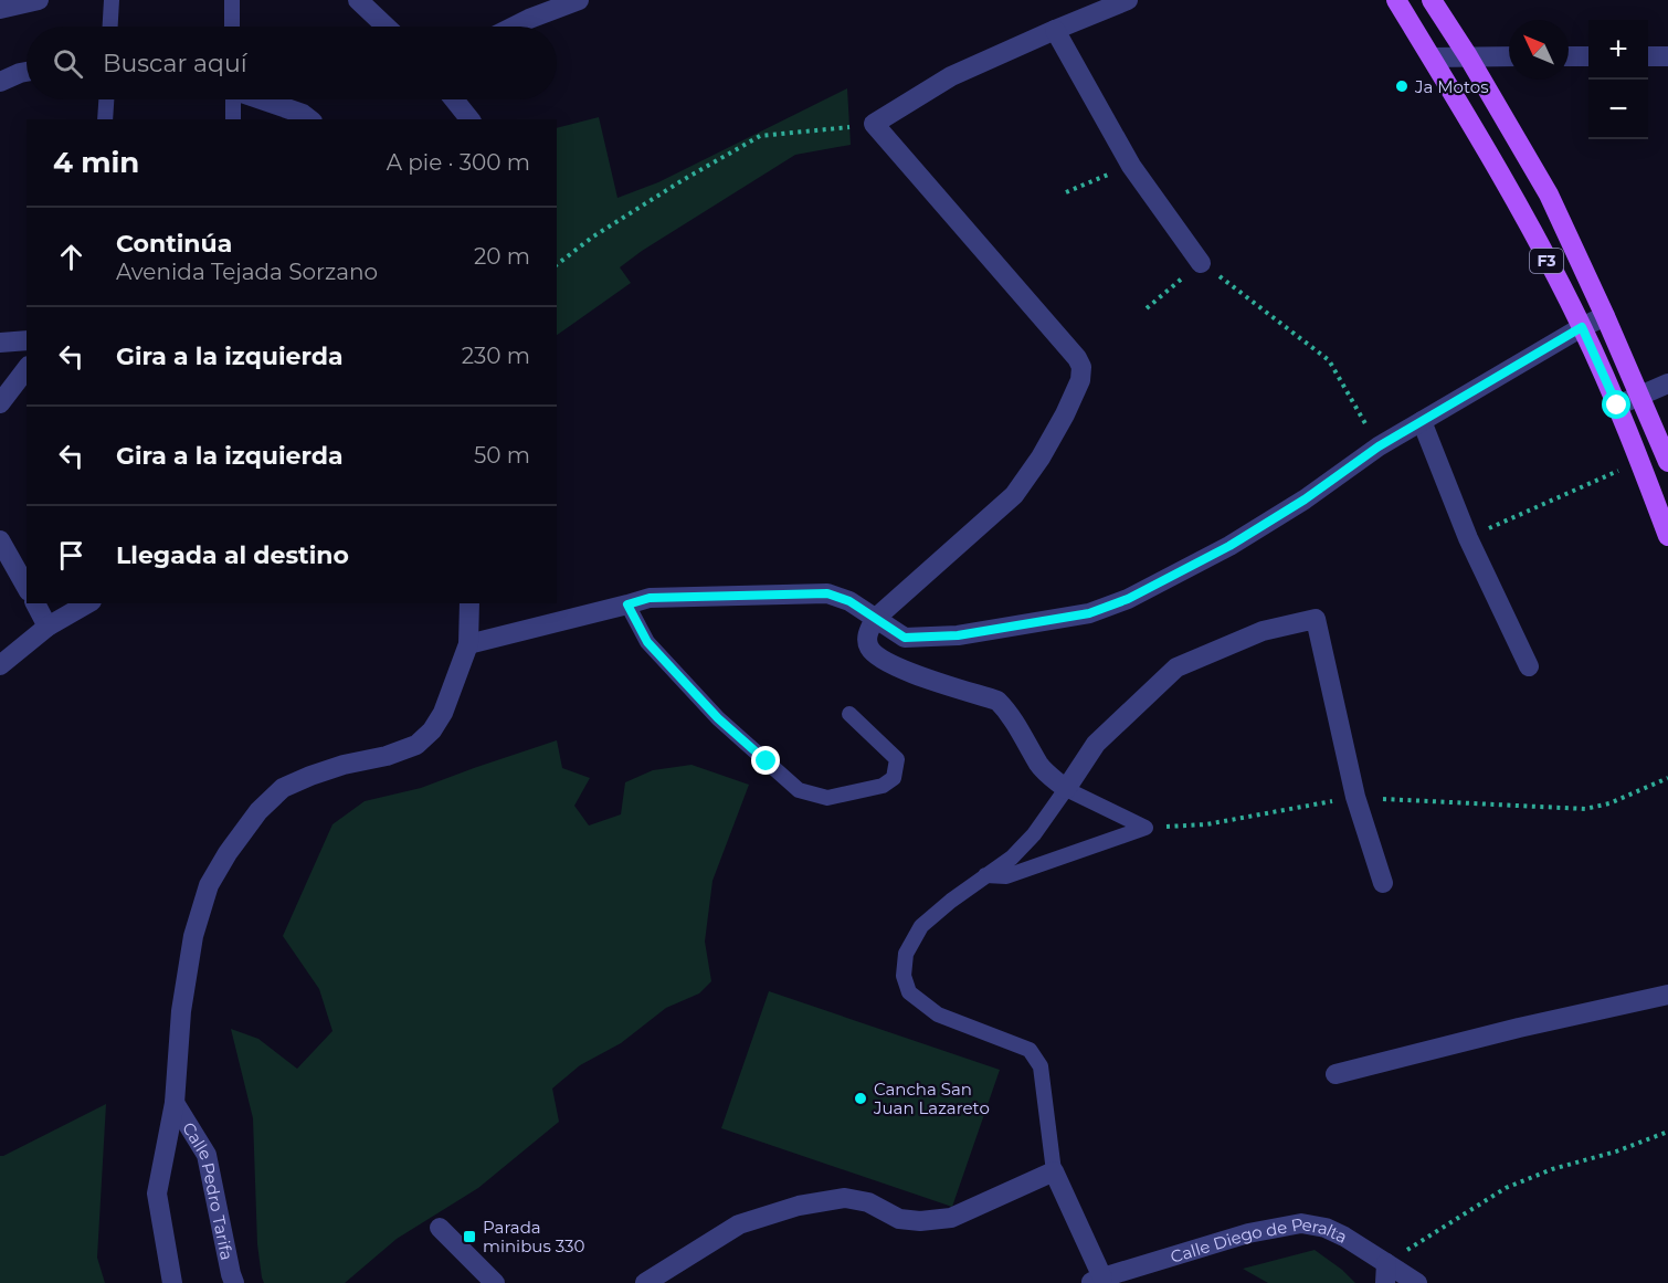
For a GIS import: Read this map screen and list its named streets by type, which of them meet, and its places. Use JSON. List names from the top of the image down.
{
  "streets": {
    "main road": ["F3"],
    "street": ["Calle Pedro Tarifa", "Calle Diego de Peralta"]
  },
  "places": {
    "other": ["Ja Motos", "Cancha San Juan Lazareto"],
    "transit": ["Parada minibus 330"]
  },
  "north": "top left",
  "page": {
    "map_buttons": ["+", "−"],
    "search": "Buscar aquí",
    "heading": ["4 min", "A pie · 300 m"],
    "list": [
      ["Continúa", "Avenida Tejada Sorzano", "20 m"],
      ["Gira a la izquierda", "230 m"],
      ["Gira a la izquierda", "50 m"],
      "Llegada al destino"
    ]
  }
}
